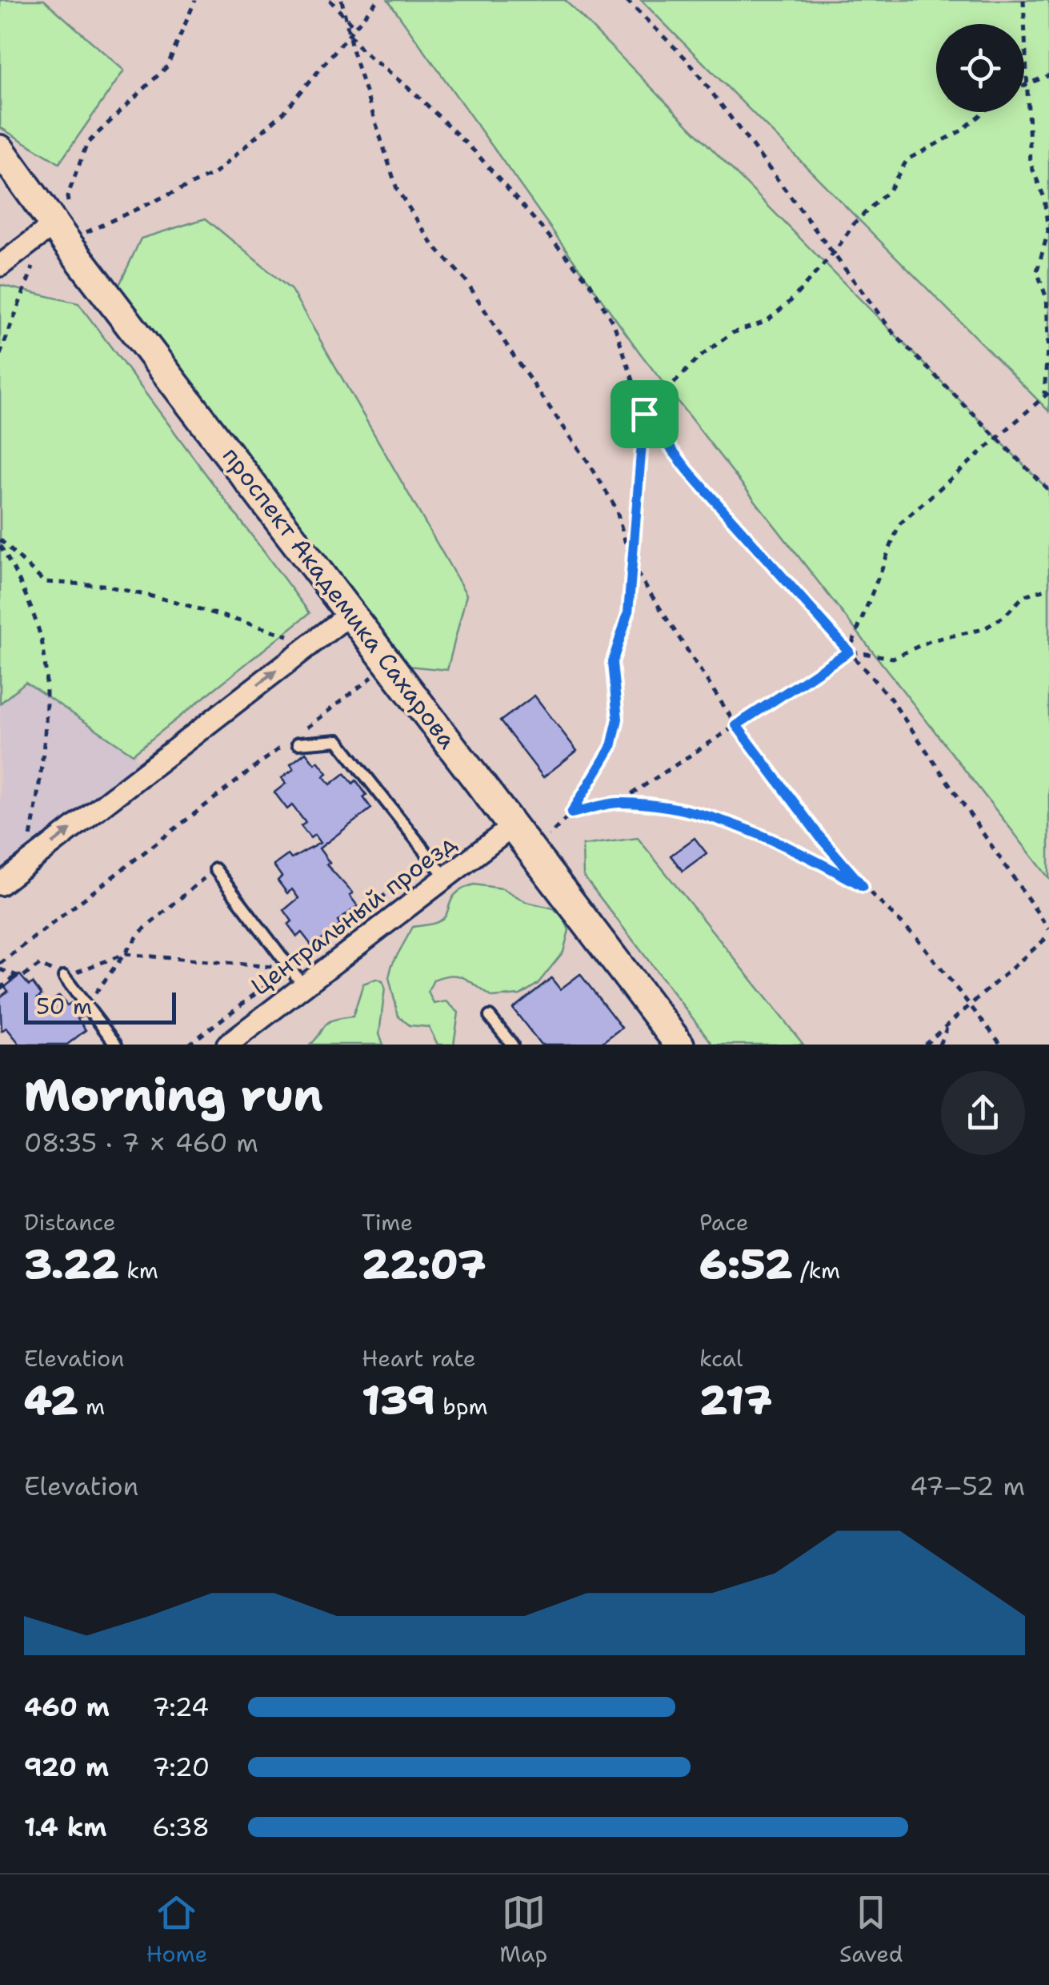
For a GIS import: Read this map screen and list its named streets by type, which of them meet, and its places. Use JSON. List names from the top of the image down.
{
  "streets": {
    "street": ["проспект Академика Сахарова", "Центральный проезд"]
  },
  "crossings": [
    ["проспект Академика Сахарова", "Центральный проезд"]
  ],
  "scale_bar": "50 m",
  "page": {
    "scale": "50 m",
    "heading": ["Morning run", "08:35 · 7 × 460 m"],
    "stats": [
      ["Distance", "3.22 km"],
      ["Time", "22:07"],
      ["Pace", "6:52 /km"],
      ["Elevation", "42 m"],
      ["Heart rate", "139 bpm"],
      ["kcal", "217"]
    ],
    "chart": ["Elevation", "47–52 m"],
    "list": [
      {
        "name": "460 m",
        "note": "7:24"
      },
      {
        "name": "920 m",
        "note": "7:20"
      },
      {
        "name": "1.4 km",
        "note": "6:38"
      }
    ],
    "tabs": ["Home", "Map", "Saved"]
  }
}
